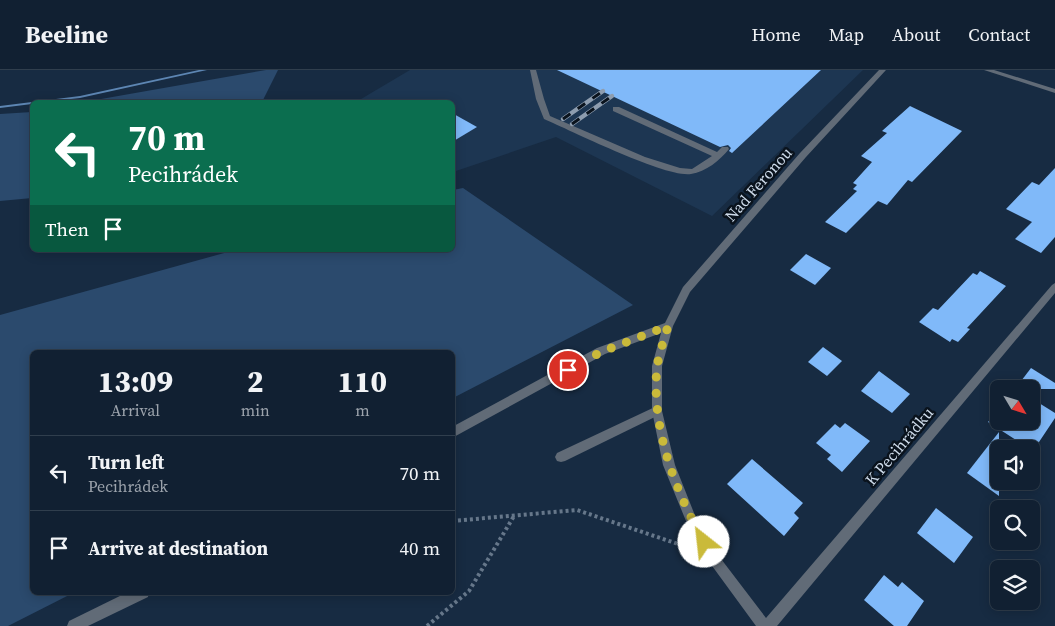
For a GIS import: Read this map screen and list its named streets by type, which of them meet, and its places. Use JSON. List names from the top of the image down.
{
  "streets": {
    "street": ["Nad Feronou", "K Pecihrádku"]
  },
  "crossings": [
    ["Nad Feronou", "K Pecihrádku"]
  ],
  "north": "bottom right",
  "page": {
    "header": "Beeline",
    "nav": [
      "Home",
      "Map",
      "About",
      "Contact"
    ],
    "turn": ["70 m", "Pecihrádek"],
    "then": "Then",
    "eta": [
      "13:09",
      "Arrival",
      "2",
      "min",
      "110",
      "m"
    ],
    "list": [
      {
        "name": "Turn left",
        "note": "Pecihrádek",
        "value": "70 m"
      },
      {
        "name": "Arrive at destination",
        "value": "40 m"
      }
    ]
  }
}
